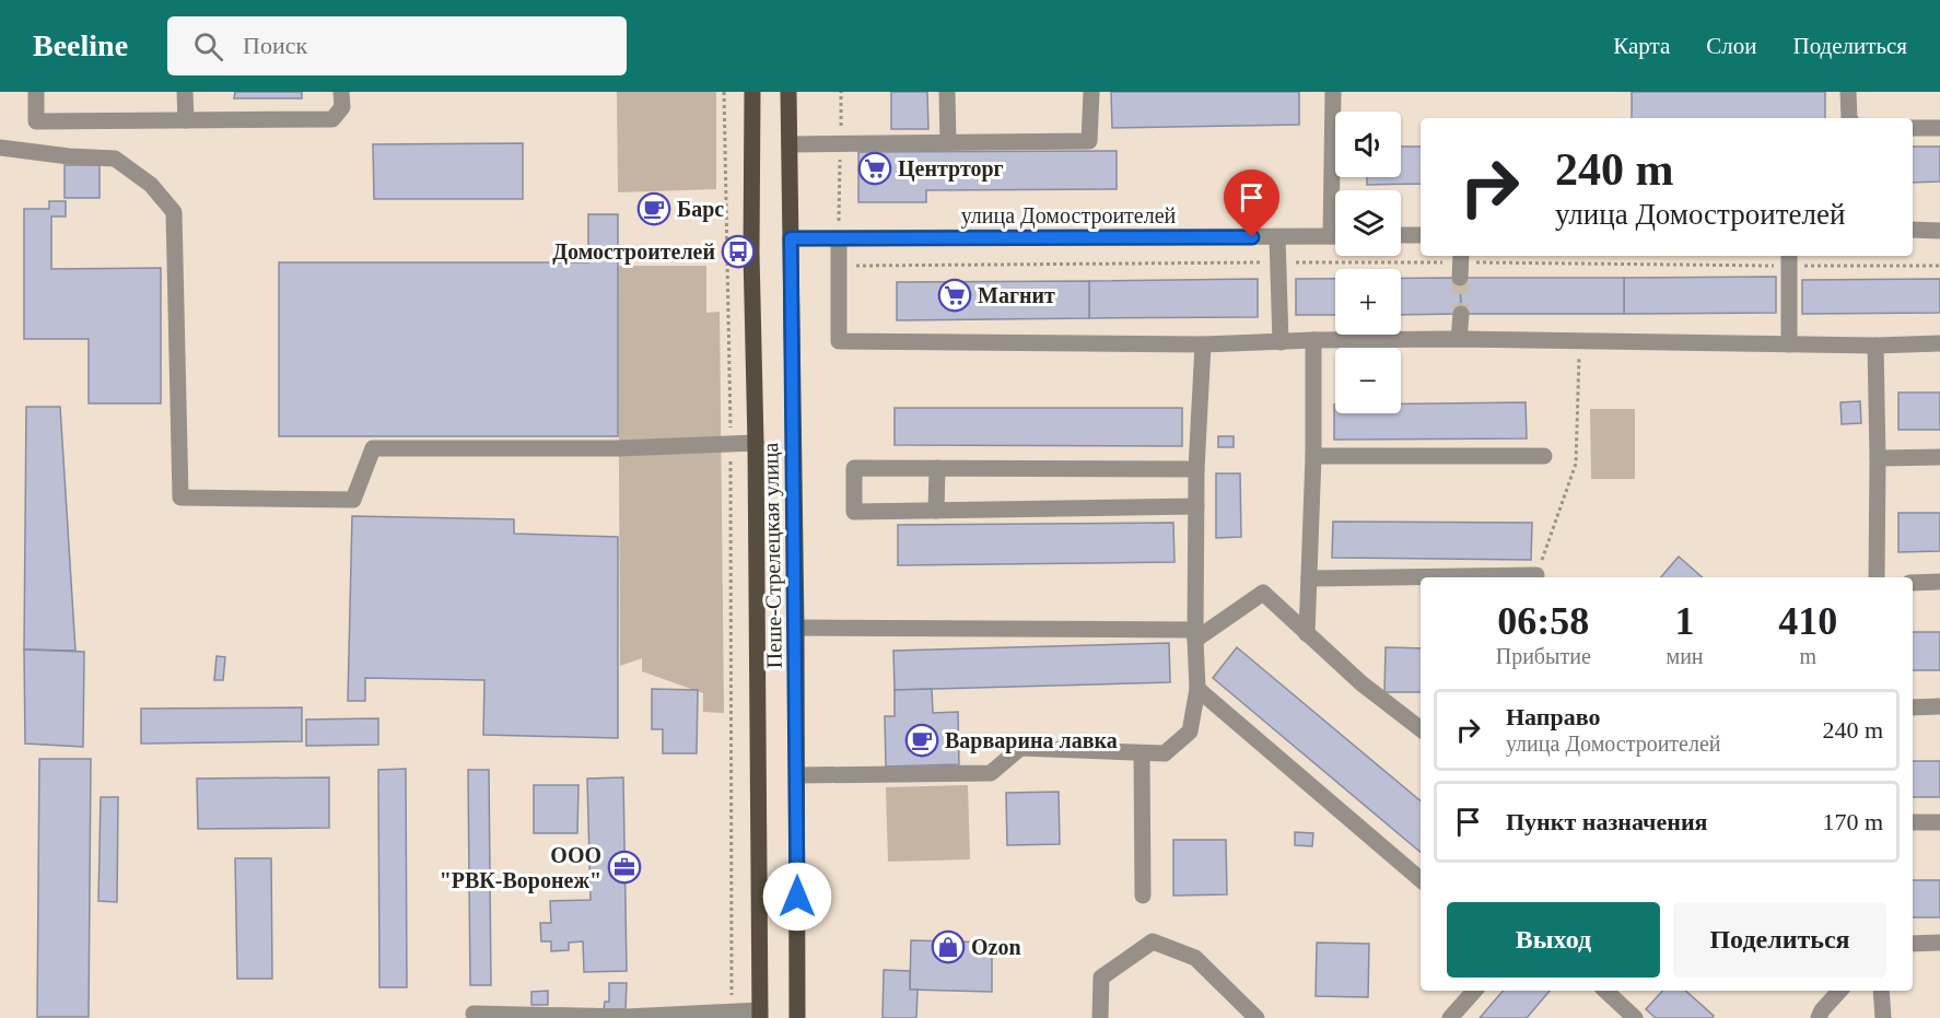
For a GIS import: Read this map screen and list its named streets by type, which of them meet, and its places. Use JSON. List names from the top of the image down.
{
  "streets": {
    "main road": ["Пеше-Стрелецкая улица"],
    "street": ["улица Домостроителей"]
  },
  "crossings": [
    ["улица Домостроителей", "Пеше-Стрелецкая улица"]
  ],
  "places": {
    "supermarket": ["Центрторг", "Магнит"],
    "cafe": ["Барс", "Варварина лавка"],
    "bus stop": ["Домостроителей"],
    "office": ["ООО \"РВК-Воронеж\""],
    "shop": ["Ozon"]
  },
  "page": {
    "header": "Beeline",
    "search": "Поиск",
    "nav": ["Карта", "Слои", "Поделиться"],
    "map_buttons": ["+", "−"],
    "turn": ["240 m", "улица Домостроителей"],
    "eta": [
      "06:58",
      "Прибытие",
      "1",
      "мин",
      "410",
      "m"
    ],
    "list": [
      {
        "name": "Направо",
        "note": "улица Домостроителей",
        "value": "240 m"
      },
      {
        "name": "Пункт назначения",
        "value": "170 m"
      }
    ],
    "buttons": ["Выход", "Поделиться"]
  }
}
